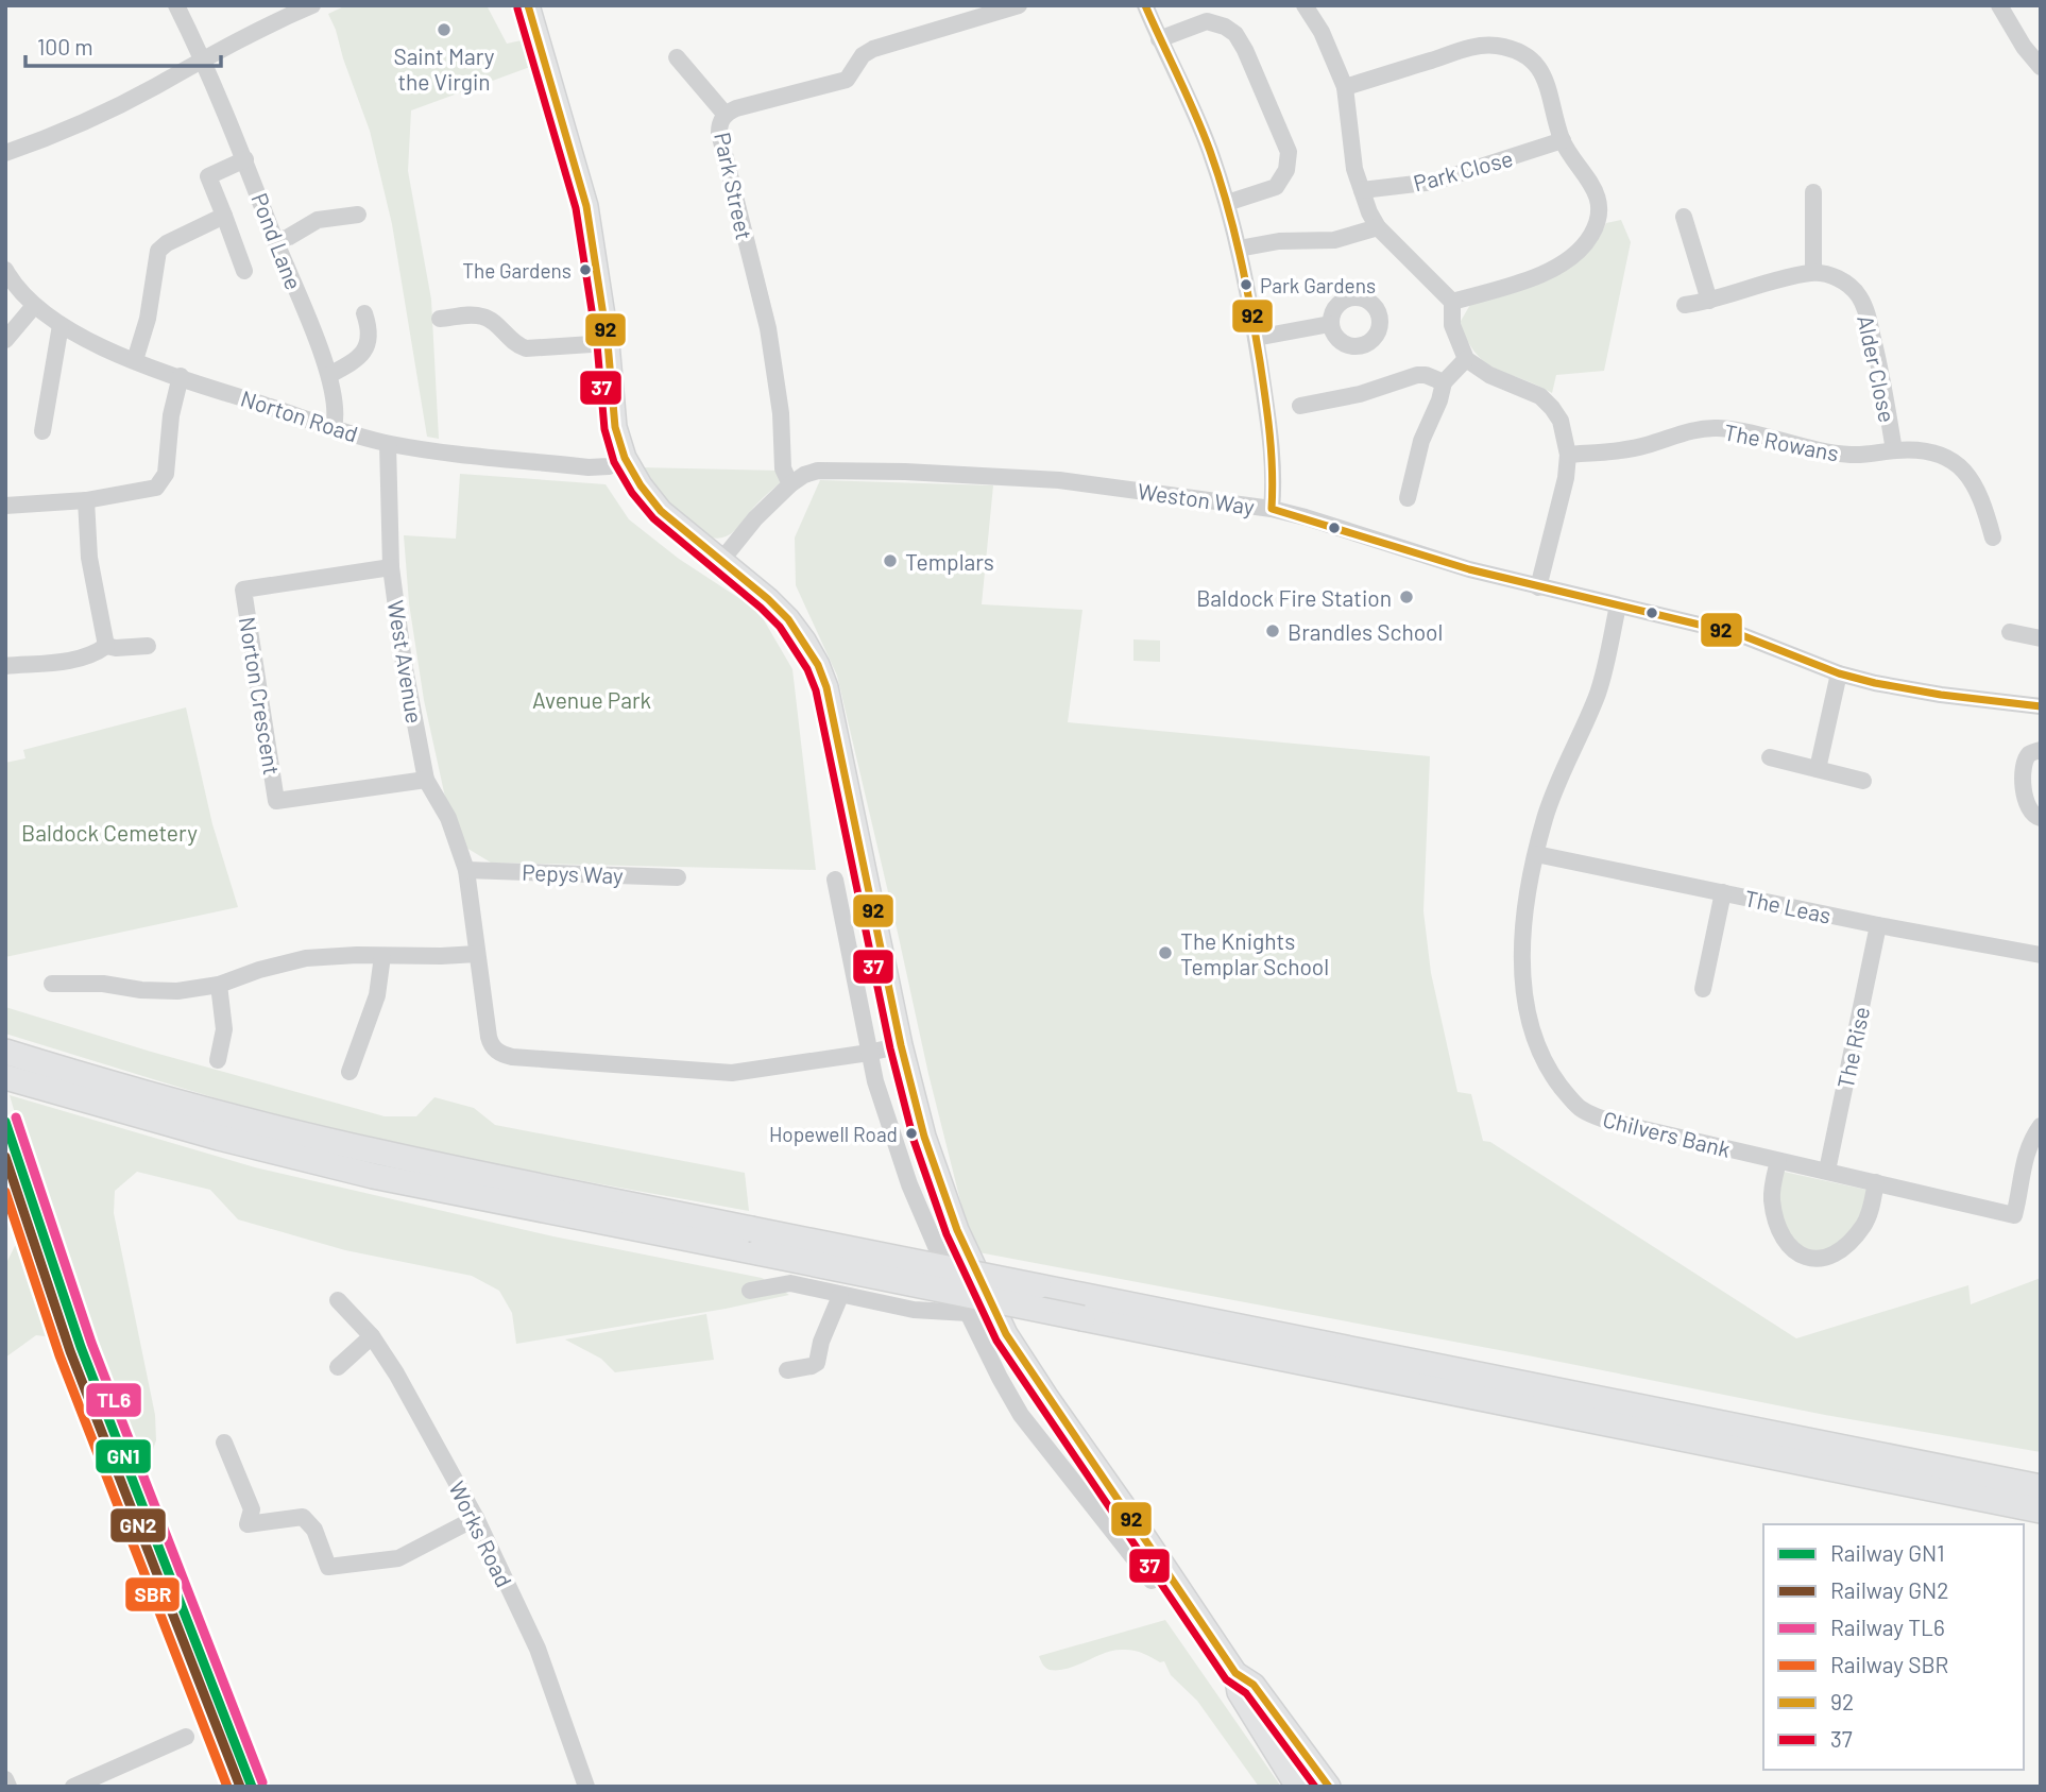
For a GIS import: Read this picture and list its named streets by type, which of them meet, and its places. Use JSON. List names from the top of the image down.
{
  "streets": {
    "street": [
      "Park Close",
      "Park Street",
      "Pond Lane",
      "Alder Close",
      "Norton Road",
      "The Rowans",
      "Weston Way",
      "West Avenue",
      "Norton Crescent",
      "Pepys Way",
      "The Leas",
      "The Rise",
      "Chilvers Bank",
      "Works Road"
    ]
  },
  "crossings": [
    ["Park Street", "Weston Way"],
    ["Pond Lane", "Norton Road"],
    ["Alder Close", "The Rowans"],
    ["Norton Road", "West Avenue"],
    ["Weston Way", "Chilvers Bank"],
    ["West Avenue", "Norton Crescent"],
    ["West Avenue", "Pepys Way"],
    ["The Leas", "The Rise"],
    ["The Leas", "Chilvers Bank"],
    ["The Rise", "Chilvers Bank"]
  ],
  "parks": ["Avenue Park", "Baldock Cemetery"],
  "places": [
    "Saint Mary the Virgin",
    "The Gardens",
    "Park Gardens",
    "Templars",
    "Baldock Fire Station",
    "Brandles School",
    "The Knights Templar School",
    "Hopewell Road"
  ],
  "lines": [
    "transit line 92",
    "transit line 37",
    "rail line TL6",
    "rail line GN1",
    "rail line GN2",
    "rail line SBR"
  ],
  "legend": [
    "Railway GN1",
    "Railway GN2",
    "Railway TL6",
    "Railway SBR",
    "92",
    "37"
  ],
  "scale_bar": "100 m"
}
